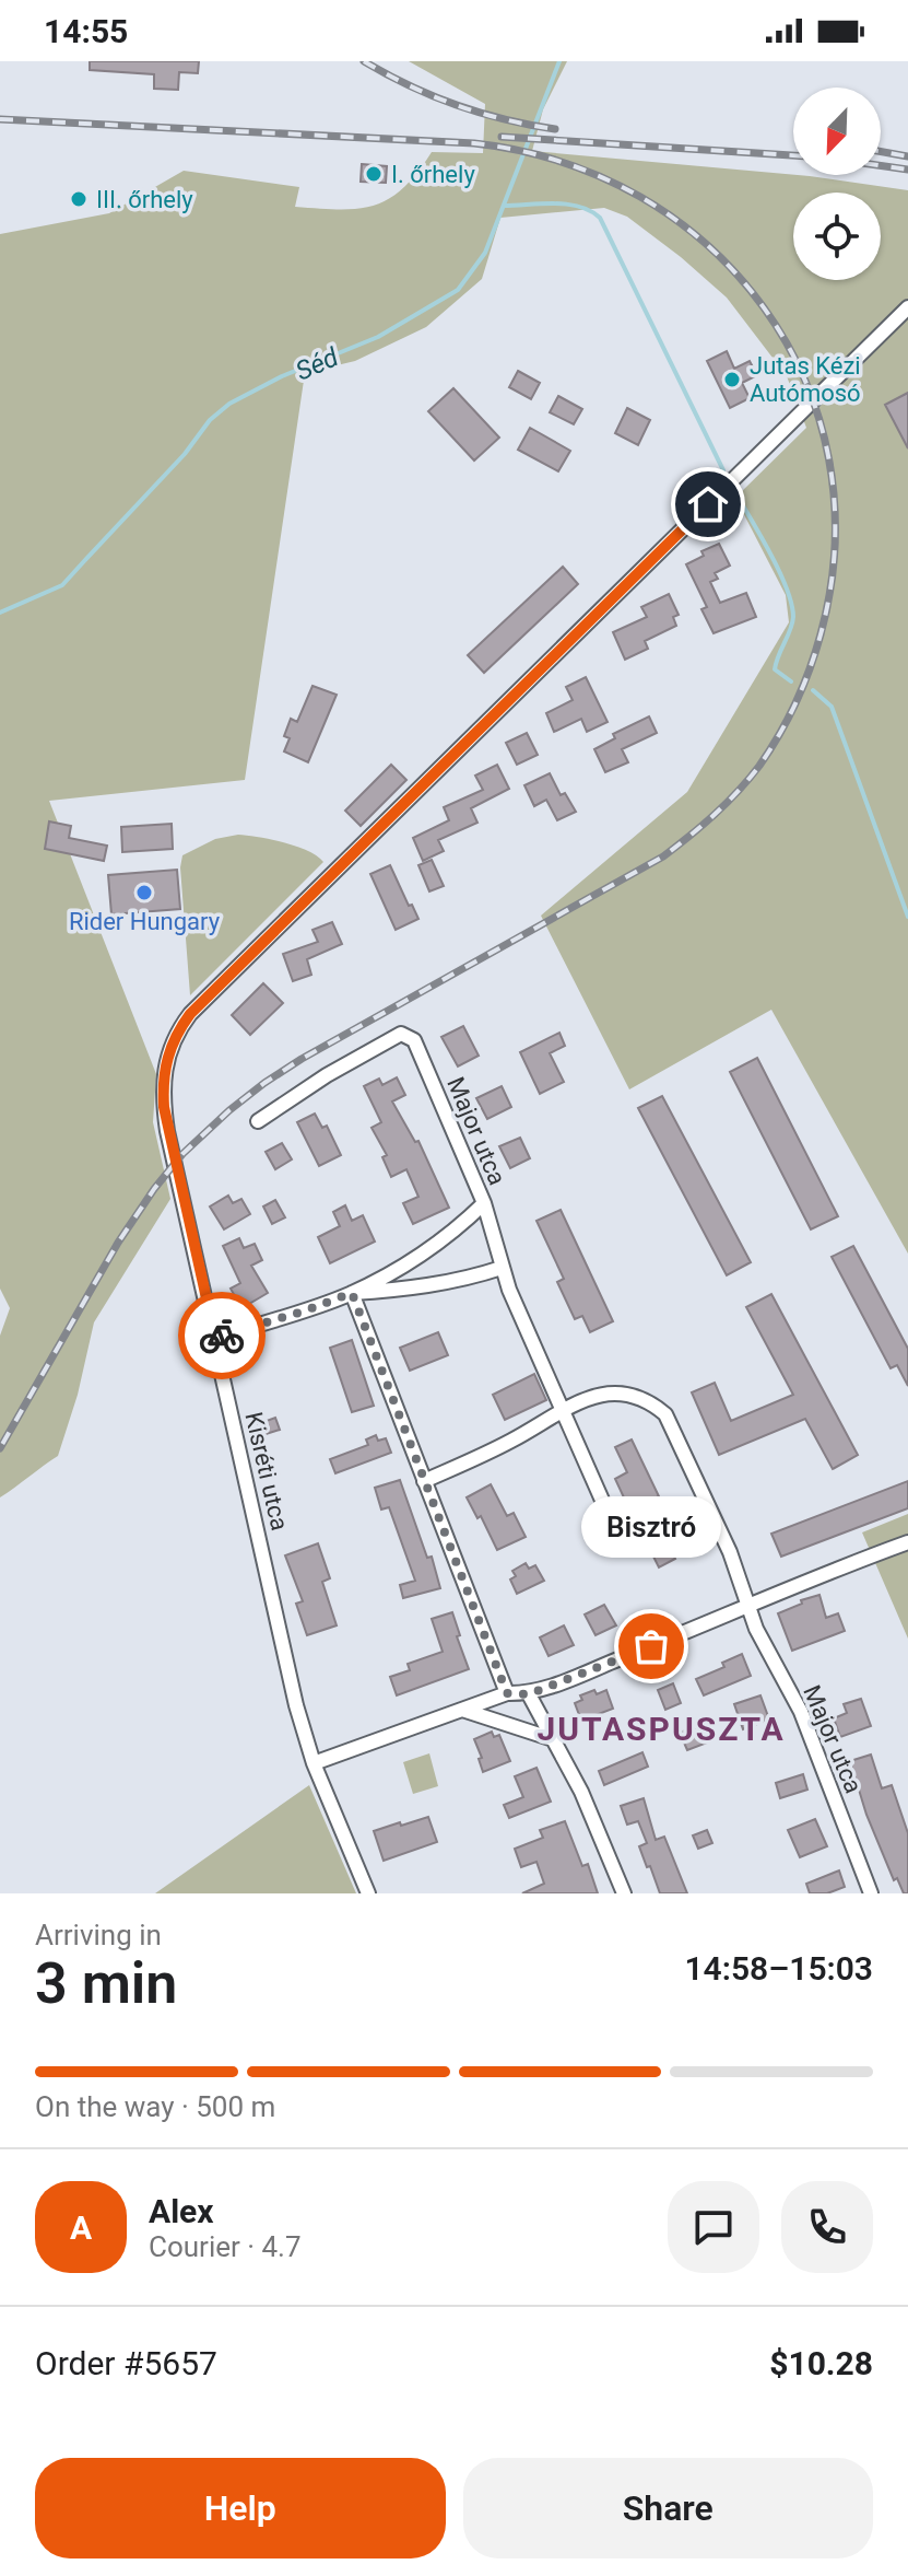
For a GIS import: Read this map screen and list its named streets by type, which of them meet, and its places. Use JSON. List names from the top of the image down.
{
  "streets": {
    "street": ["Major utca", "Kisréti utca"]
  },
  "districts": ["JUTASPUSZTA"],
  "water": ["Séd"],
  "places": [
    "I. őrhely",
    "III. őrhely",
    "Jutas Kézi Autómosó",
    "Rider Hungary",
    "Bisztró"
  ],
  "north": "bottom left",
  "page": {
    "status": "14:55",
    "bubble": "Bisztró",
    "heading": ["3 min", "Arriving in", "14:58–15:03"],
    "panel": [
      "Alex",
      "Courier · 4.7",
      "Order #5657",
      "$10.28"
    ],
    "bar": "On the way · 500 m",
    "round": "A",
    "buttons": ["Help", "Share"]
  }
}
